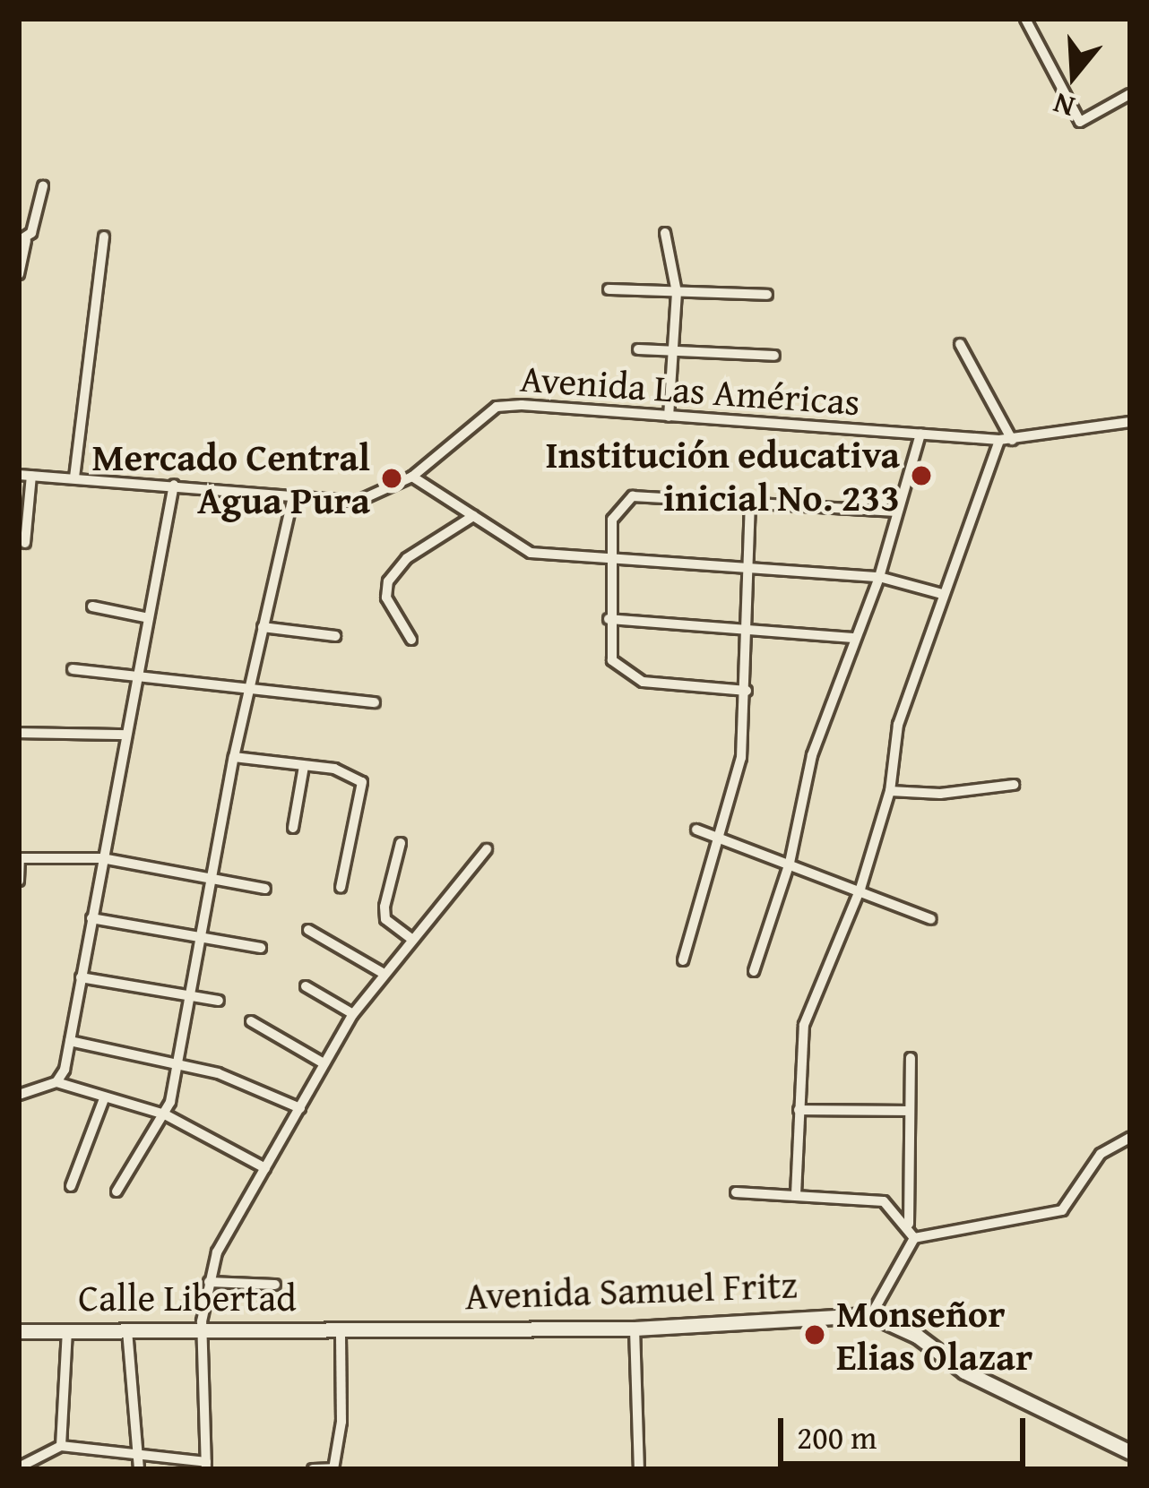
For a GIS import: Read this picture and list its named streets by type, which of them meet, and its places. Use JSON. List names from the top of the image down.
{
  "streets": {
    "street": ["Avenida Las Américas", "Avenida Samuel Fritz", "Calle Libertad"]
  },
  "crossings": [
    ["Avenida Samuel Fritz", "Calle Libertad"]
  ],
  "places": ["Institución educativa inicial No. 233", "Mercado Central Agua Pura", "Monseñor Elias Olazar"],
  "scale_bar": "200 m",
  "north": "bottom"
}
